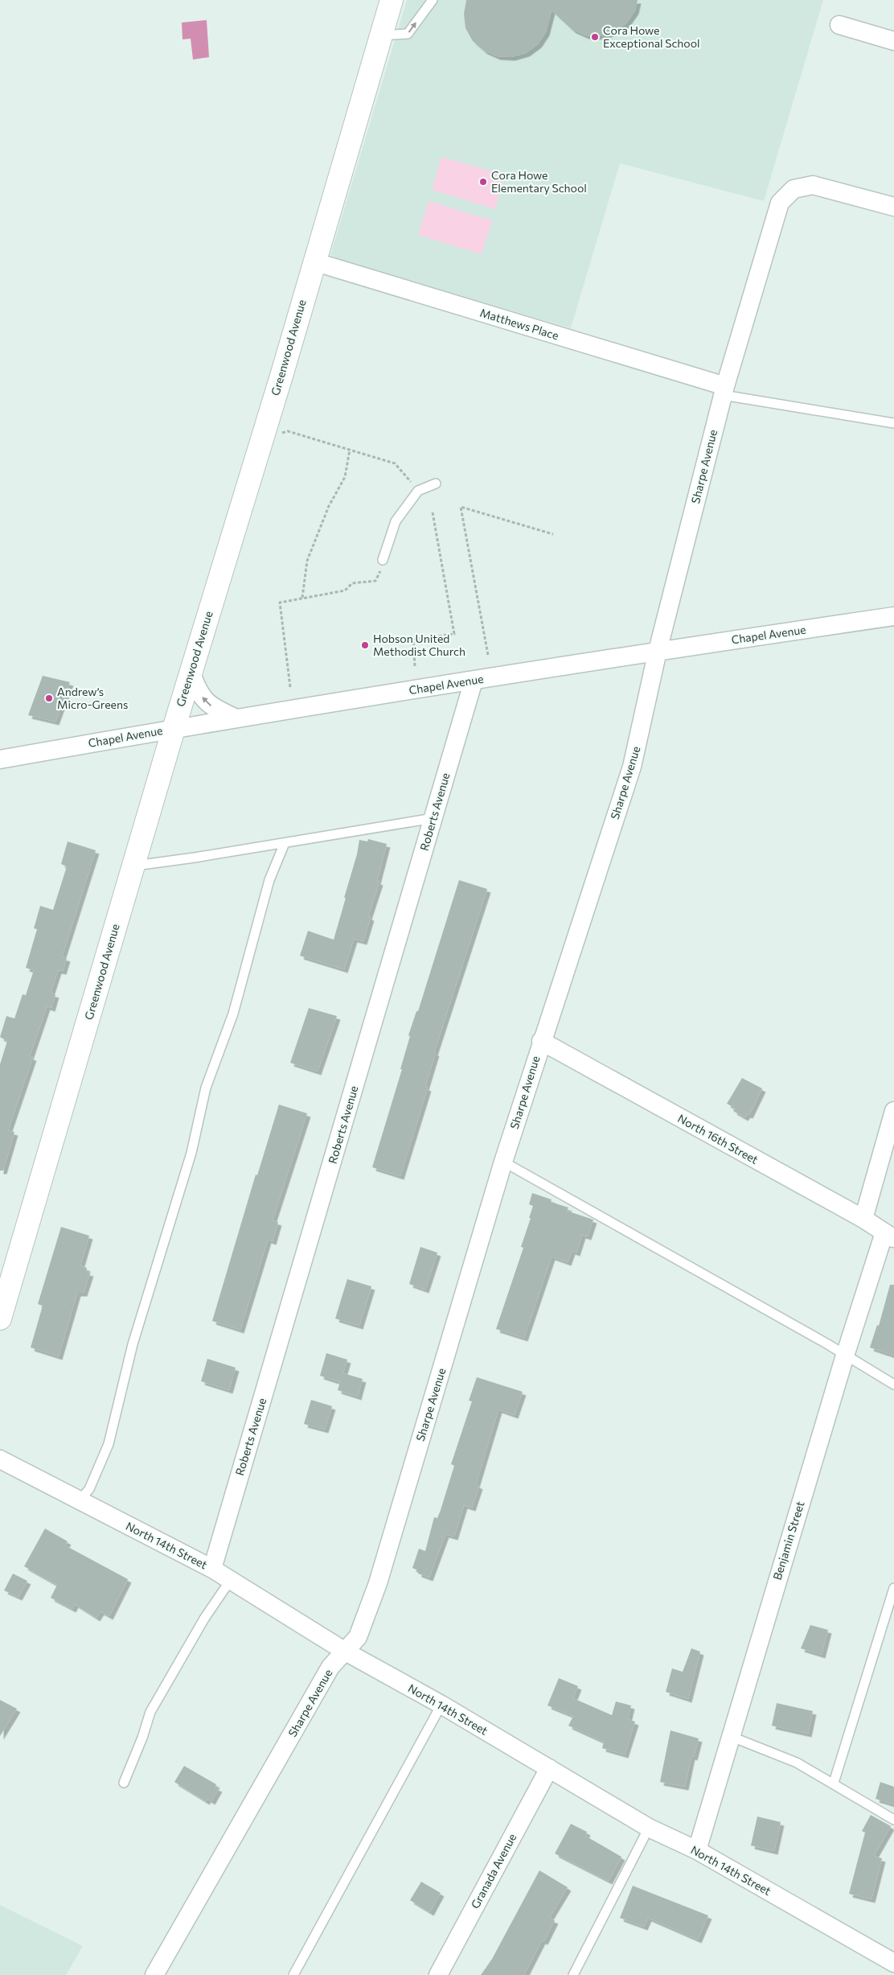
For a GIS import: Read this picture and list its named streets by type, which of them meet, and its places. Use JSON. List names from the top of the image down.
{
  "streets": {
    "street": [
      "Matthews Place",
      "Greenwood Avenue",
      "Sharpe Avenue",
      "Chapel Avenue",
      "Roberts Avenue",
      "North 16th Street",
      "Benjamin Street",
      "North 14th Street",
      "Granada Avenue"
    ]
  },
  "crossings": [
    ["Matthews Place", "Greenwood Avenue"],
    ["Matthews Place", "Sharpe Avenue"],
    ["Greenwood Avenue", "Chapel Avenue"],
    ["Sharpe Avenue", "Chapel Avenue"],
    ["Sharpe Avenue", "North 16th Street"],
    ["Sharpe Avenue", "North 14th Street"],
    ["Chapel Avenue", "Roberts Avenue"],
    ["Roberts Avenue", "North 14th Street"],
    ["North 16th Street", "Benjamin Street"],
    ["Benjamin Street", "North 14th Street"],
    ["North 14th Street", "Granada Avenue"]
  ],
  "places": [
    "Cora Howe Exceptional School",
    "Cora Howe Elementary School",
    "Hobson United Methodist Church",
    "Andrew’s Micro-Greens"
  ]
}
